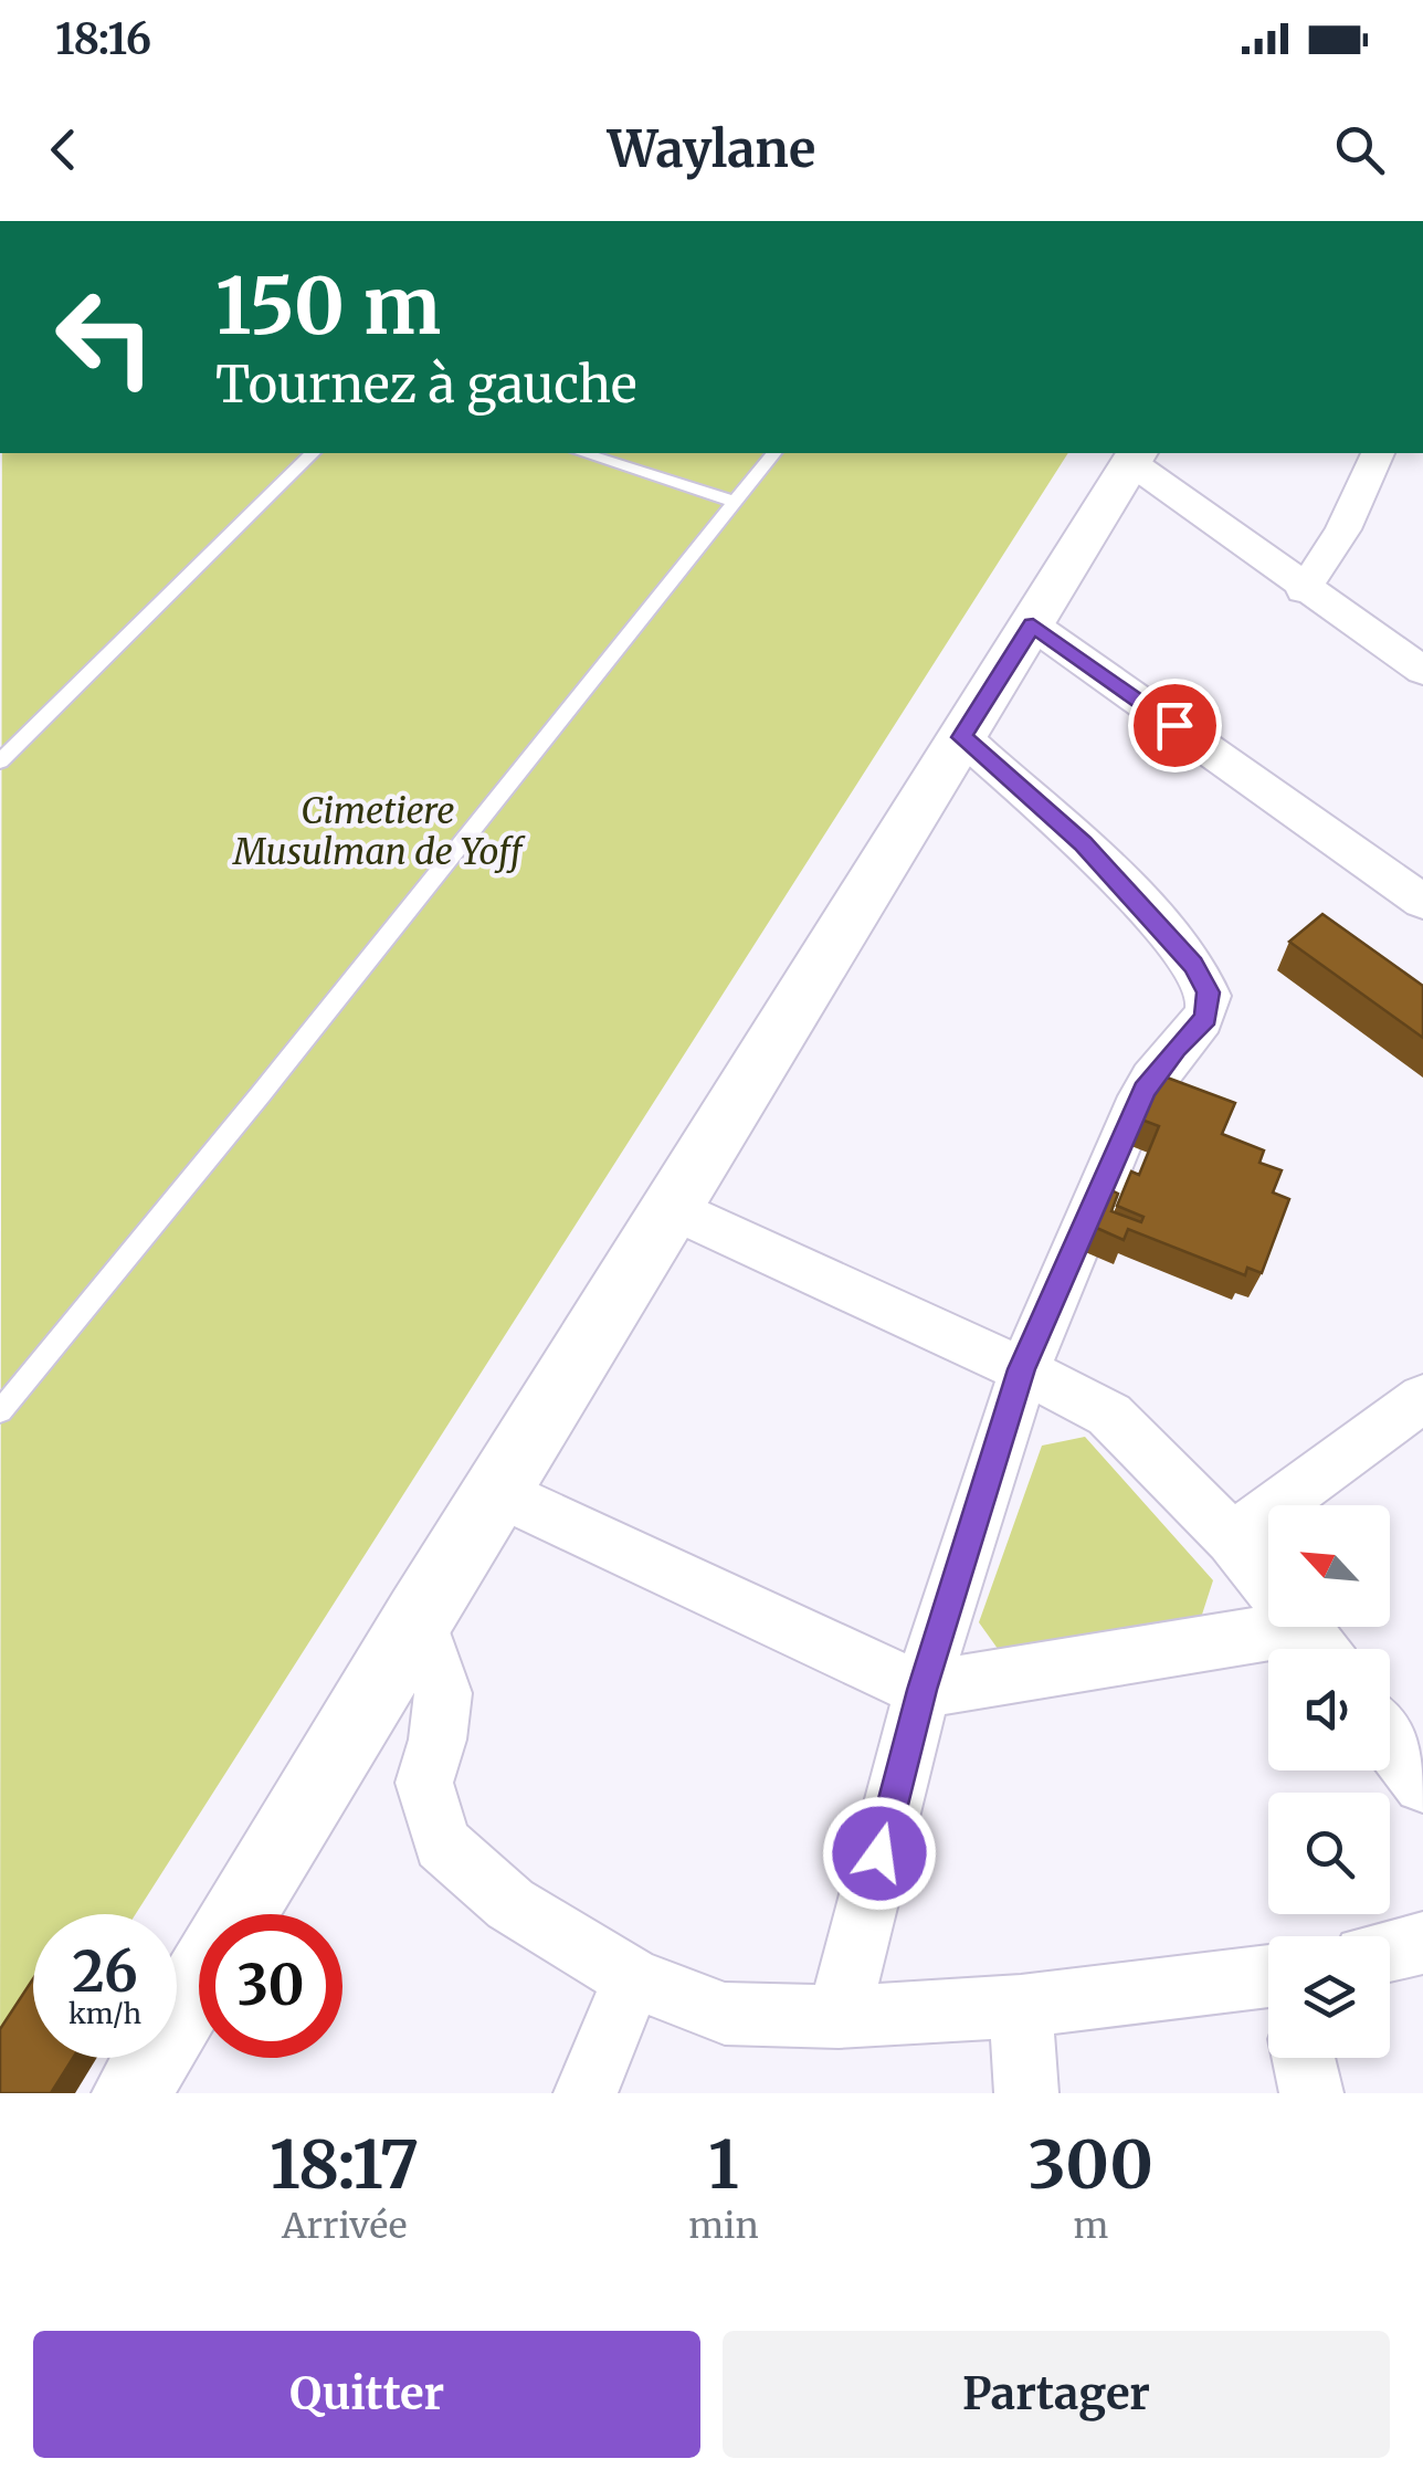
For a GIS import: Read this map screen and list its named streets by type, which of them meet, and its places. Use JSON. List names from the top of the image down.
{
  "parks": ["Cimetiere Musulman de Yoff"],
  "north": "top left",
  "page": {
    "status": "18:16",
    "header": "Waylane",
    "turn": ["150 m", "Tournez à gauche"],
    "speed": "26 km/h",
    "limit": "30",
    "eta": [
      "18:17",
      "Arrivée",
      "1",
      "min",
      "300",
      "m"
    ],
    "buttons": ["Quitter", "Partager"]
  }
}
